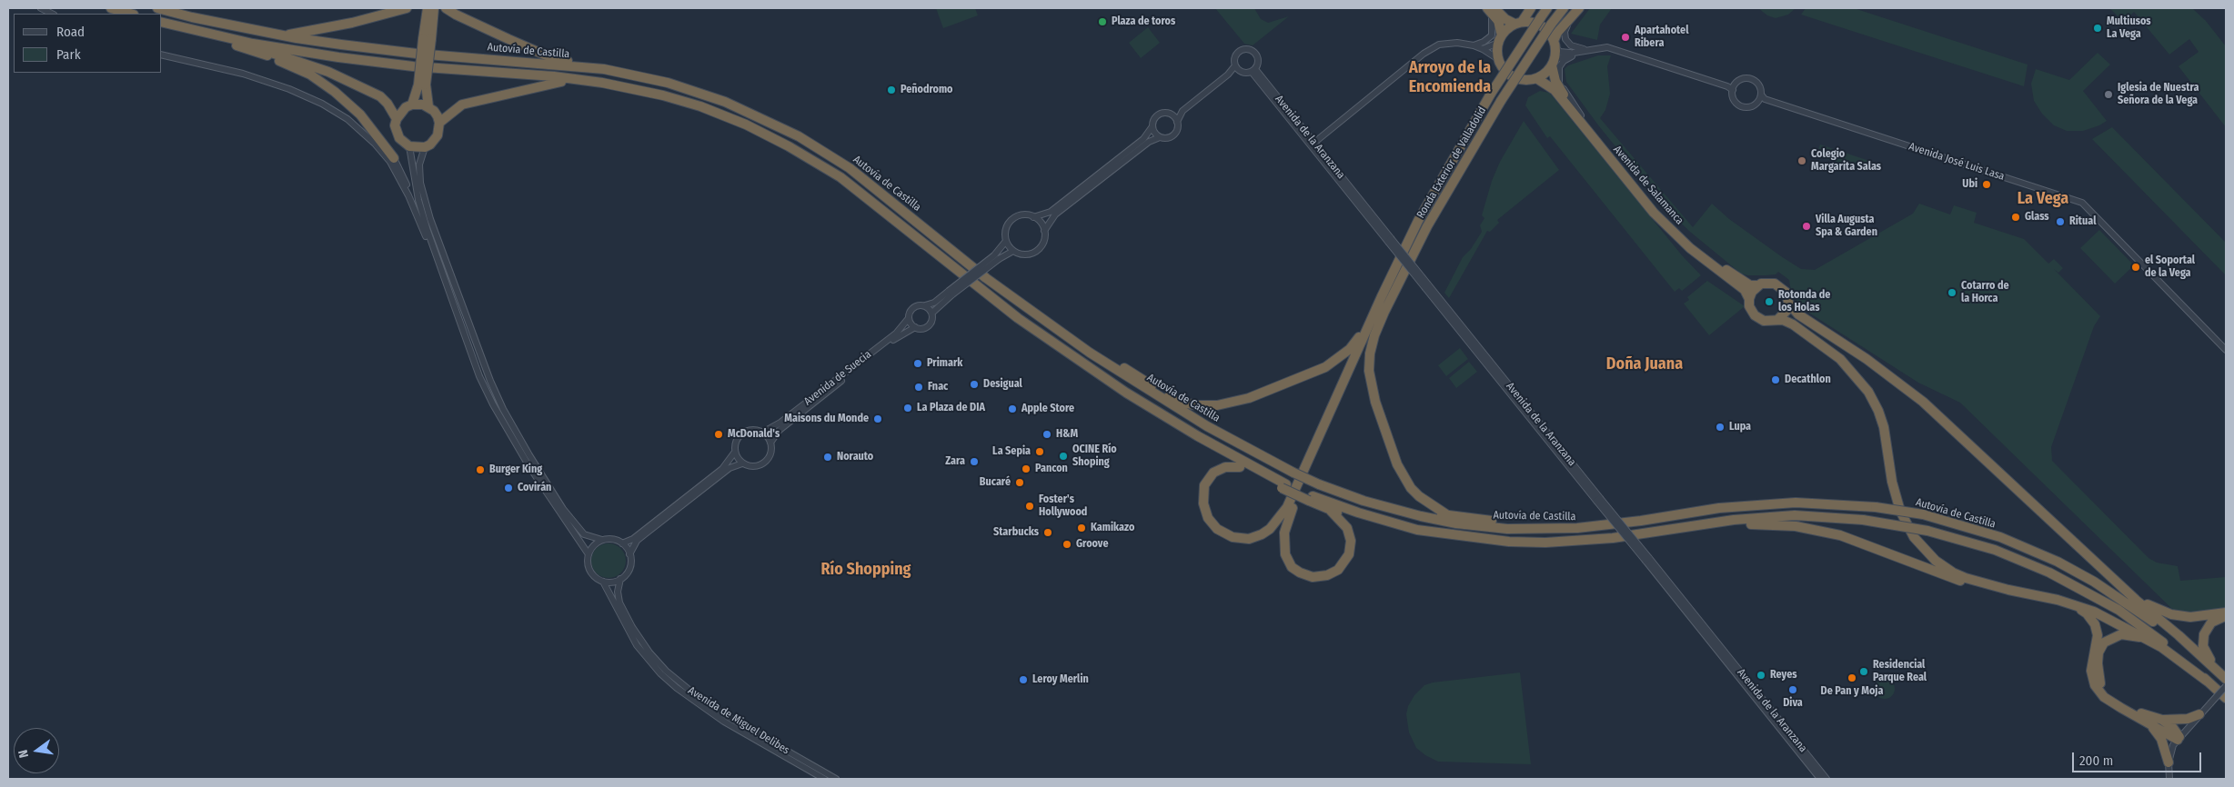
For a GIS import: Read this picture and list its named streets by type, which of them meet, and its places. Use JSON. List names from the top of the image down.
{
  "streets": {
    "highway": ["Autovía de Castilla", "Ronda Exterior de Valladolid", "Avenida de Salamanca"],
    "street": [
      "Avenida de la Aranzana",
      "Avenida José Luis Lasa",
      "Avenida de Suecia",
      "Avenida de Miguel Delibes"
    ]
  },
  "districts": [
    "Arroyo de la Encomienda",
    "La Vega",
    "Doña Juana",
    "Río Shopping"
  ],
  "places": [
    "Plaza de toros",
    "Multiusos La Vega",
    "Apartahotel Ribera",
    "Peñodromo",
    "Iglesia de Nuestra Señora de la Vega",
    "Colegio Margarita Salas",
    "Ubi",
    "Glass",
    "Ritual",
    "Villa Augusta Spa & Garden",
    "el Soportal de la Vega",
    "Cotarro de la Horca",
    "Rotonda de los Holas",
    "Primark",
    "Decathlon",
    "Desigual",
    "Fnac",
    "La Plaza de DIA",
    "Apple Store",
    "Maisons du Monde",
    "Lupa",
    "McDonald's",
    "H&M",
    "La Sepia",
    "OCINE Río Shoping",
    "Norauto",
    "Zara",
    "Pancon",
    "Burger King",
    "Bucaré",
    "Covirán",
    "Foster's Hollywood",
    "Kamikazo",
    "Starbucks",
    "Groove",
    "Residencial Parque Real",
    "Reyes",
    "De Pan y Moja",
    "Leroy Merlin",
    "Diva"
  ],
  "legend": ["Road", "Park"],
  "scale_bar": "200 m",
  "north": "left"
}
